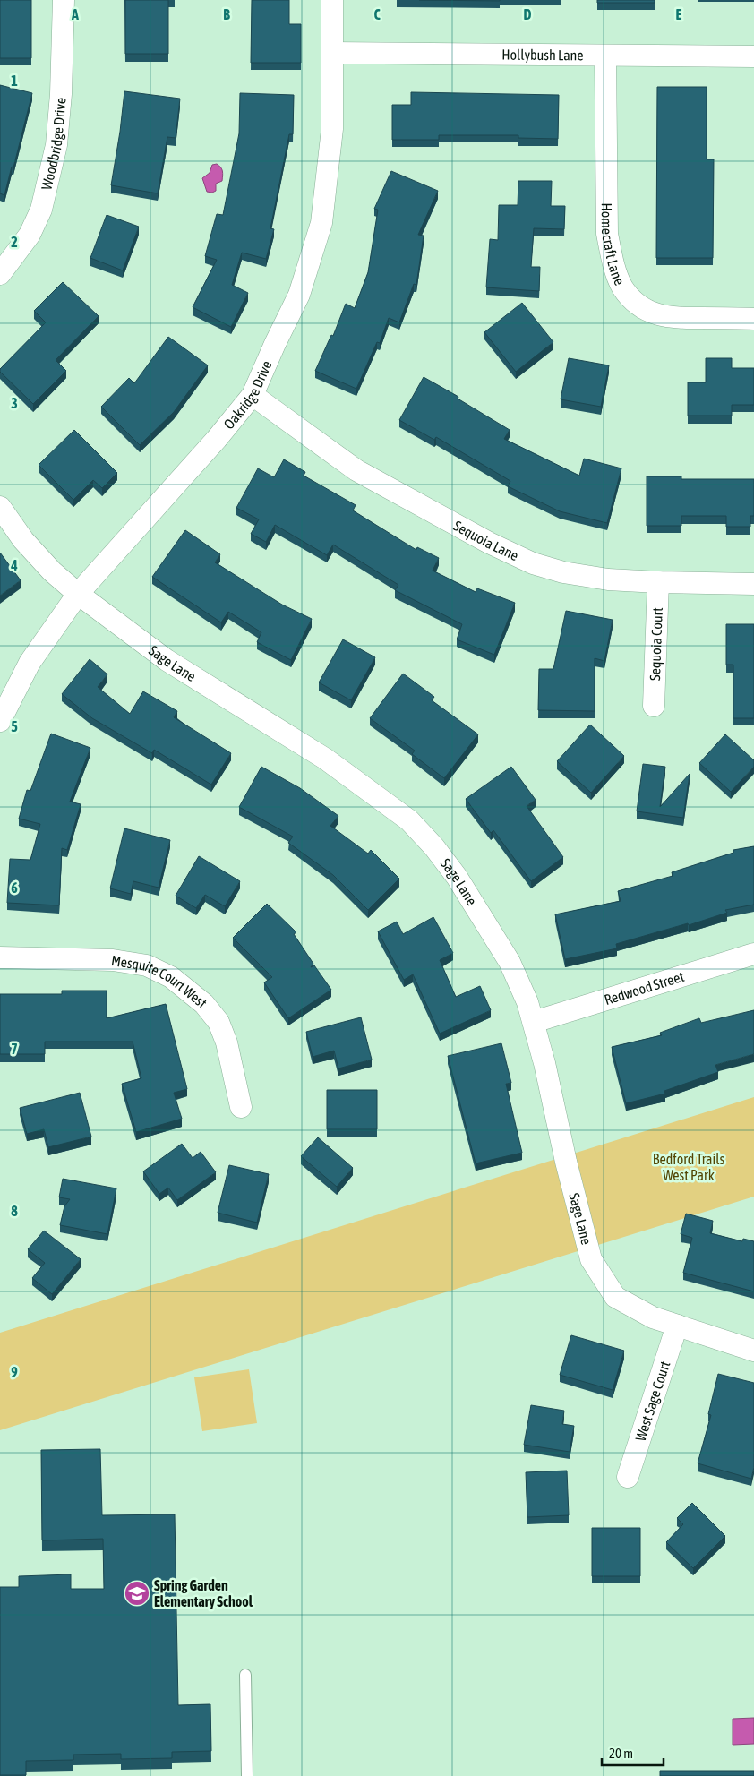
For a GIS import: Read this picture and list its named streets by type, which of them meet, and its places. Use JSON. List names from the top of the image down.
{
  "streets": {
    "street": [
      "Hollybush Lane",
      "Woodbridge Drive",
      "Homecraft Lane",
      "Oakridge Drive",
      "Sequoia Lane",
      "Sequoia Court",
      "Sage Lane",
      "Mesquite Court West",
      "Redwood Street",
      "West Sage Court"
    ]
  },
  "crossings": [
    ["Hollybush Lane", "Homecraft Lane"],
    ["Hollybush Lane", "Oakridge Drive"],
    ["Oakridge Drive", "Sequoia Lane"],
    ["Oakridge Drive", "Sage Lane"],
    ["Sequoia Lane", "Sequoia Court"],
    ["Sage Lane", "Redwood Street"],
    ["Sage Lane", "West Sage Court"]
  ],
  "parks": ["Bedford Trails West Park"],
  "places": {
    "school or university": ["Spring Garden Elementary School"]
  },
  "scale_bar": "20 m",
  "grid": {
    "columns": [
      "A",
      "B",
      "C",
      "D",
      "E"
    ],
    "rows": [
      "1",
      "2",
      "3",
      "4",
      "5",
      "6",
      "7",
      "8",
      "9"
    ]
  }
}
